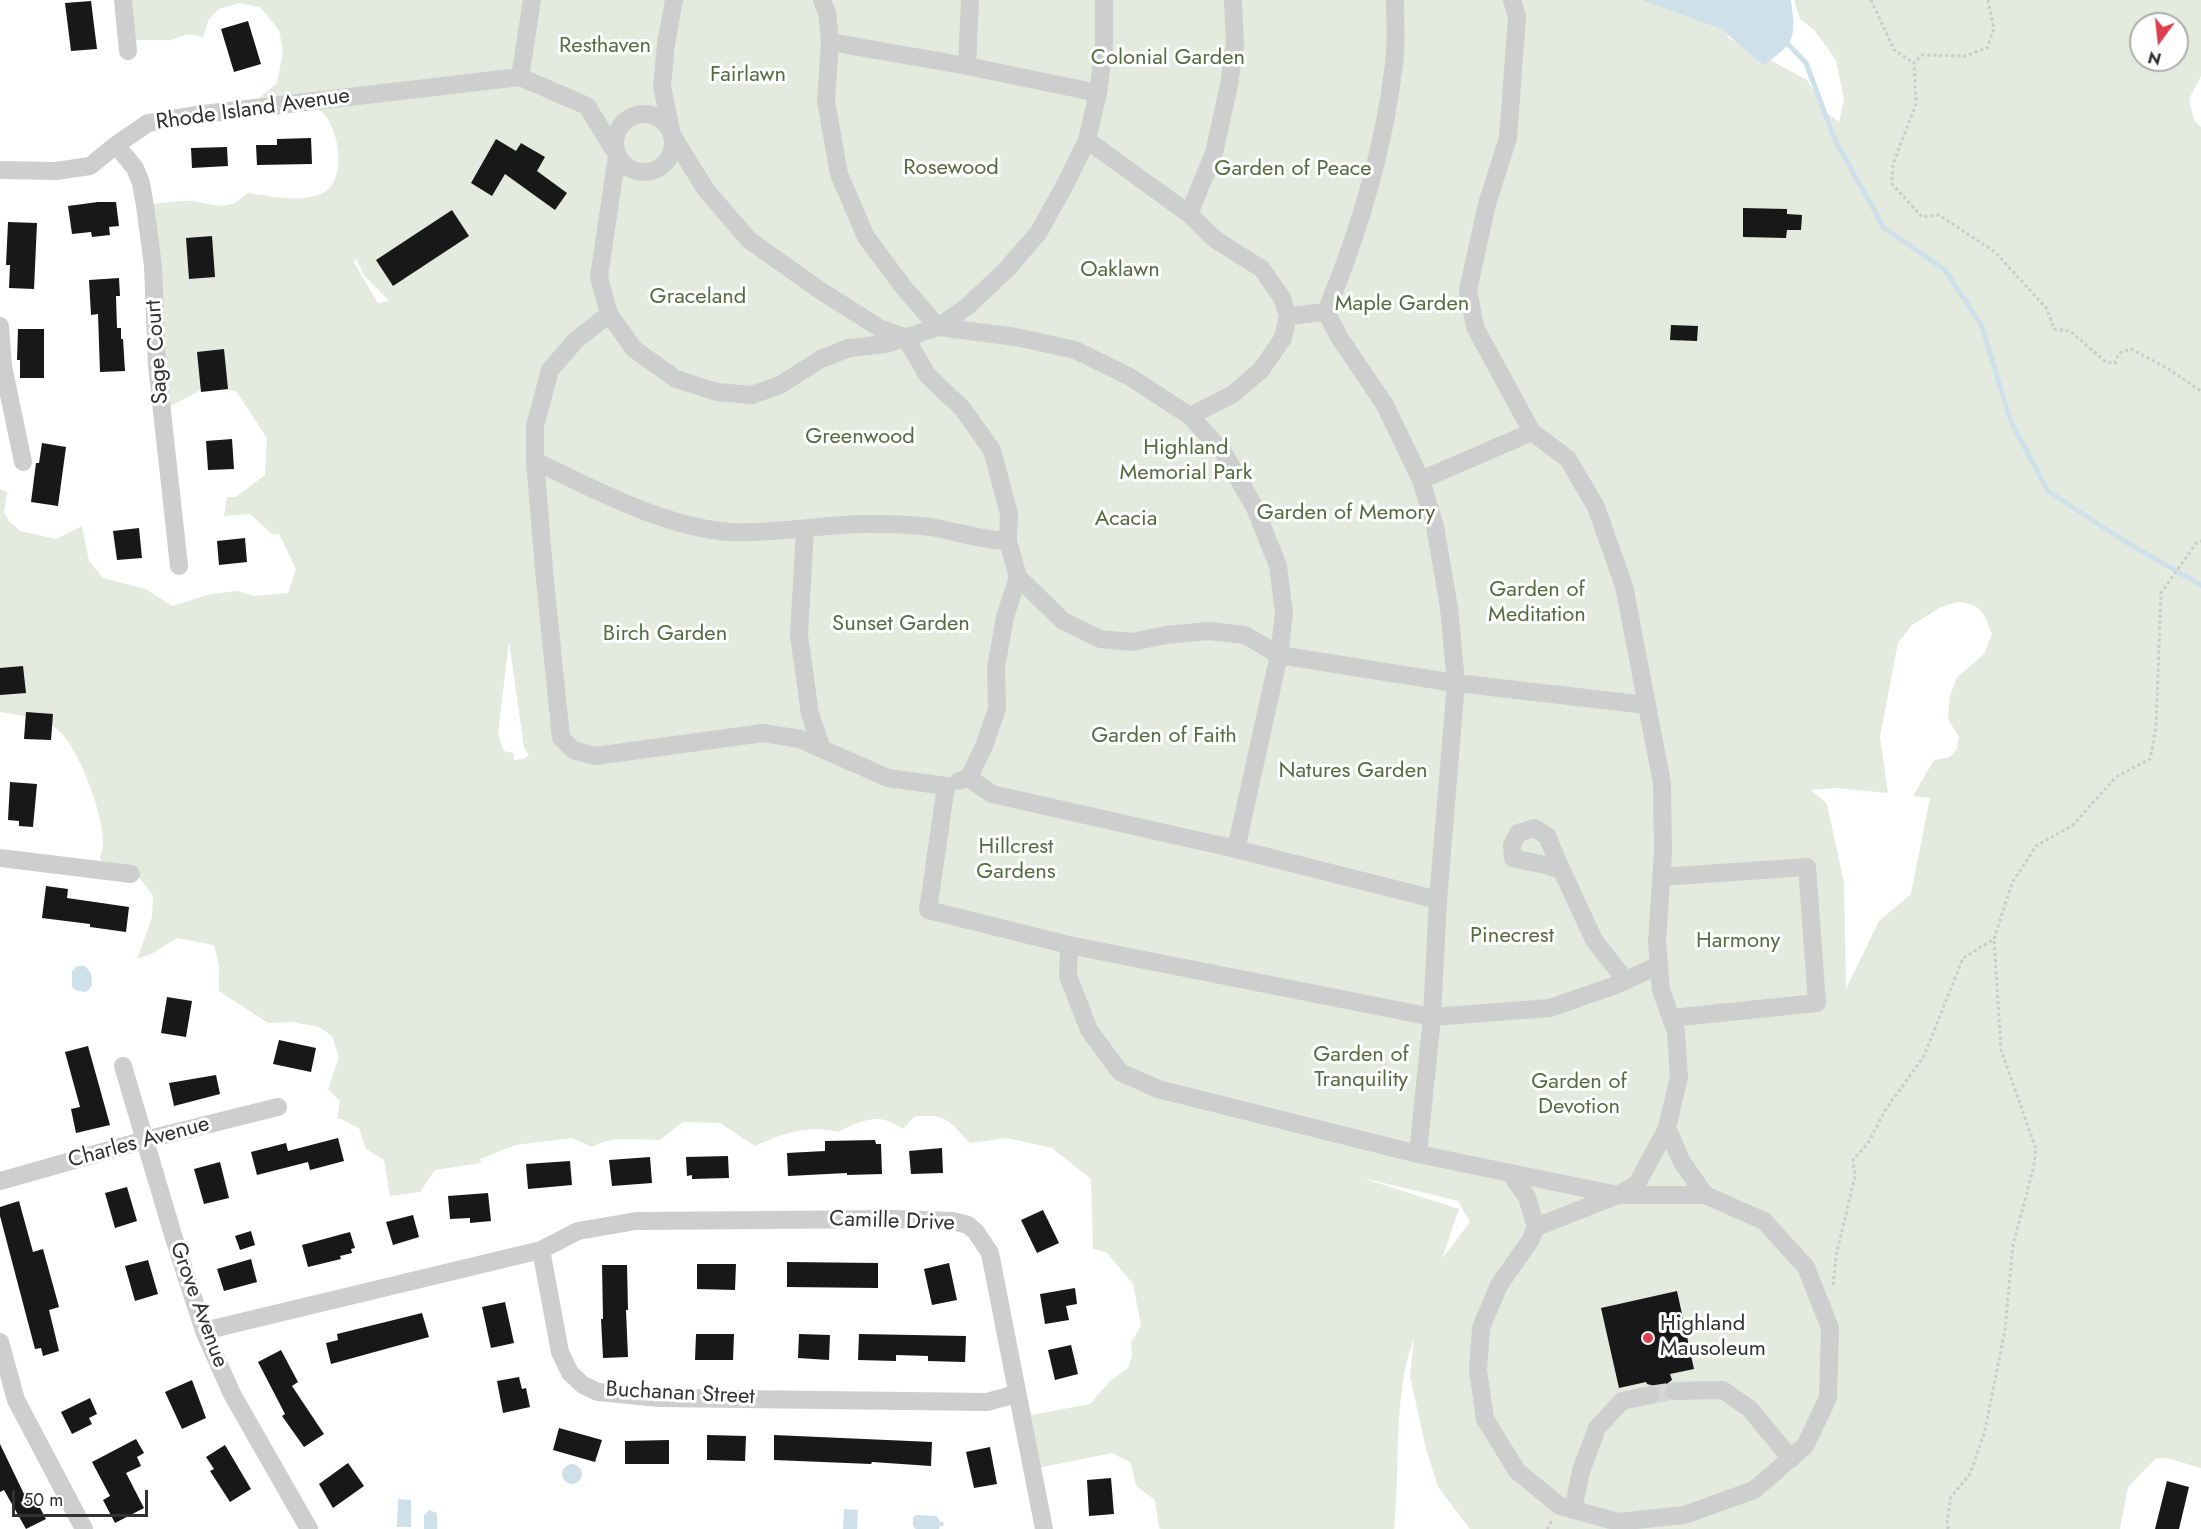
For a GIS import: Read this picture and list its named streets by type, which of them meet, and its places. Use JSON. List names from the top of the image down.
{
  "streets": {
    "street": [
      "Rhode Island Avenue",
      "Sage Court",
      "Charles Avenue",
      "Camille Drive",
      "Grove Avenue",
      "Buchanan Street"
    ]
  },
  "crossings": [
    ["Rhode Island Avenue", "Sage Court"],
    ["Charles Avenue", "Grove Avenue"],
    ["Camille Drive", "Buchanan Street"]
  ],
  "parks": [
    "Resthaven",
    "Colonial Garden",
    "Fairlawn",
    "Rosewood",
    "Garden of Peace",
    "Oaklawn",
    "Graceland",
    "Maple Garden",
    "Greenwood",
    "Highland Memorial Park",
    "Garden of Memory",
    "Acacia",
    "Garden of Meditation",
    "Sunset Garden",
    "Birch Garden",
    "Garden of Faith",
    "Natures Garden",
    "Hillcrest Gardens",
    "Pinecrest",
    "Harmony",
    "Garden of Tranquility",
    "Garden of Devotion"
  ],
  "places": ["Highland Mausoleum"],
  "scale_bar": "50 m",
  "north": "bottom"
}
